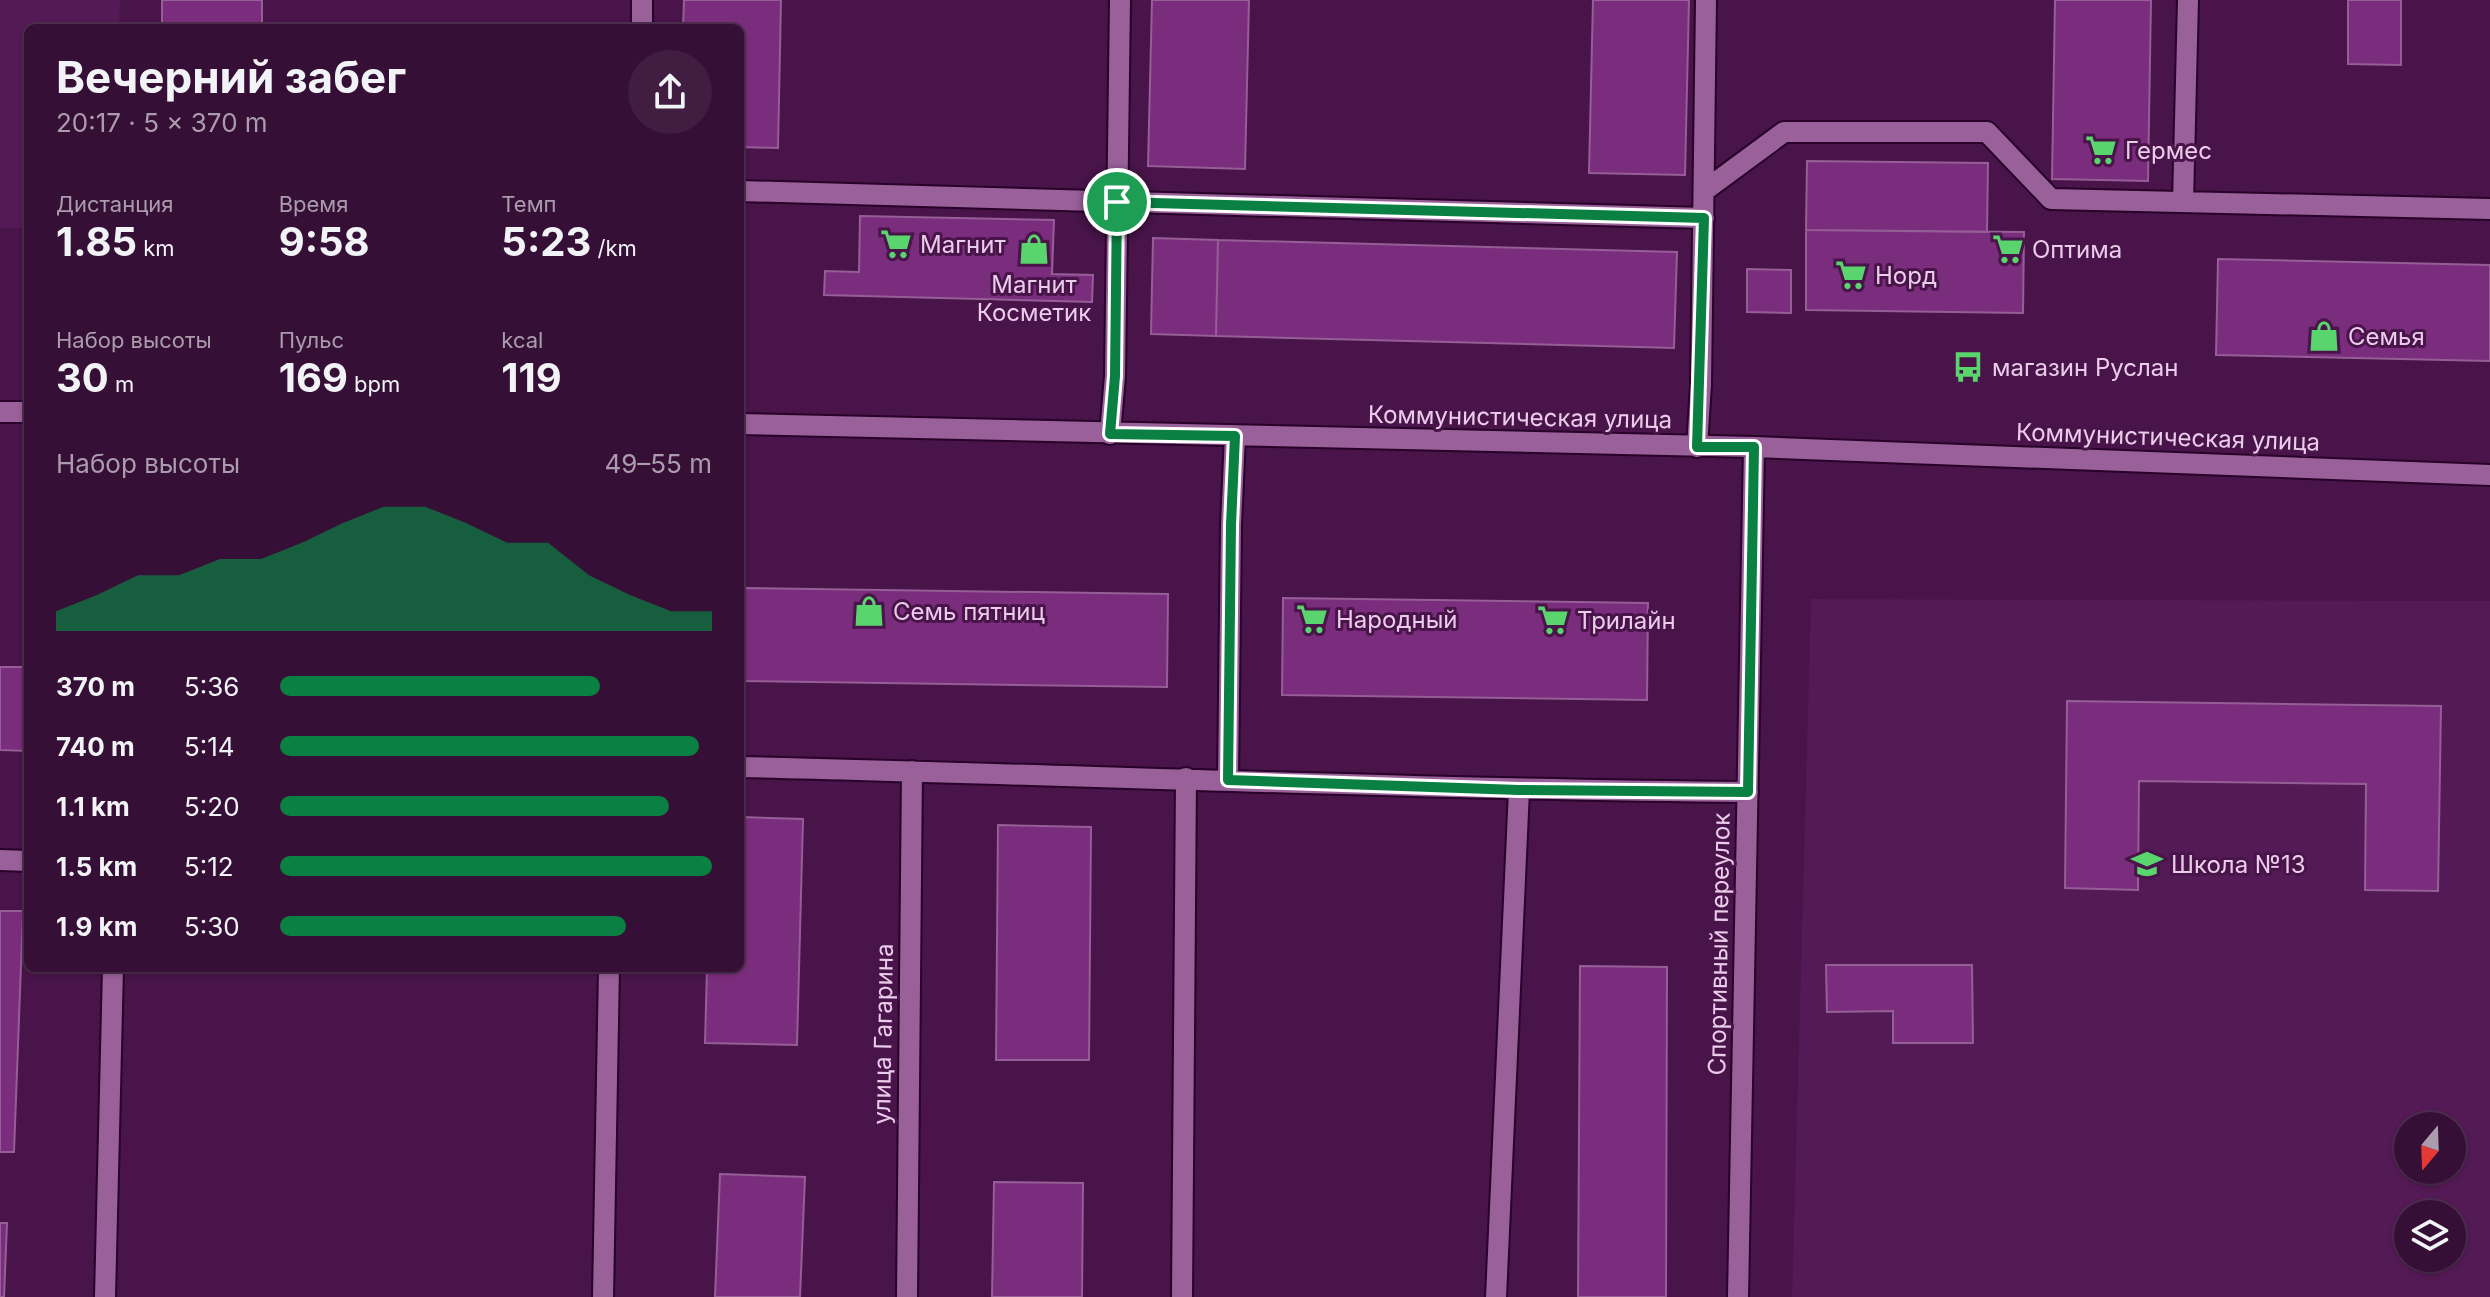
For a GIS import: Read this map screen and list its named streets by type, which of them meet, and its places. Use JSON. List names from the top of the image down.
{
  "streets": {
    "street": ["Коммунистическая улица", "Спортивный переулок", "улица Гагарина"]
  },
  "crossings": [
    ["Коммунистическая улица", "Спортивный переулок"]
  ],
  "places": {
    "supermarket": [
      "Гермес",
      "Магнит",
      "Оптима",
      "Норд",
      "Народный",
      "Трилайн"
    ],
    "shop": ["Магнит Косметик", "Семья", "Семь пятниц"],
    "bus stop": ["магазин Руслан"],
    "school or university": ["Школа №13"]
  },
  "north": "bottom",
  "page": {
    "heading": ["Вечерний забег", "20:17 · 5 × 370 m"],
    "stats": [
      ["Дистанция", "1.85 km"],
      ["Время", "9:58"],
      ["Темп", "5:23 /km"],
      ["Набор высоты", "30 m"],
      ["Пульс", "169 bpm"],
      ["kcal", "119"]
    ],
    "chart": ["Набор высоты", "49–55 m"],
    "list": [
      {
        "name": "370 m",
        "note": "5:36"
      },
      {
        "name": "740 m",
        "note": "5:14"
      },
      {
        "name": "1.1 km",
        "note": "5:20"
      },
      {
        "name": "1.5 km",
        "note": "5:12"
      },
      {
        "name": "1.9 km",
        "note": "5:30"
      }
    ]
  }
}
